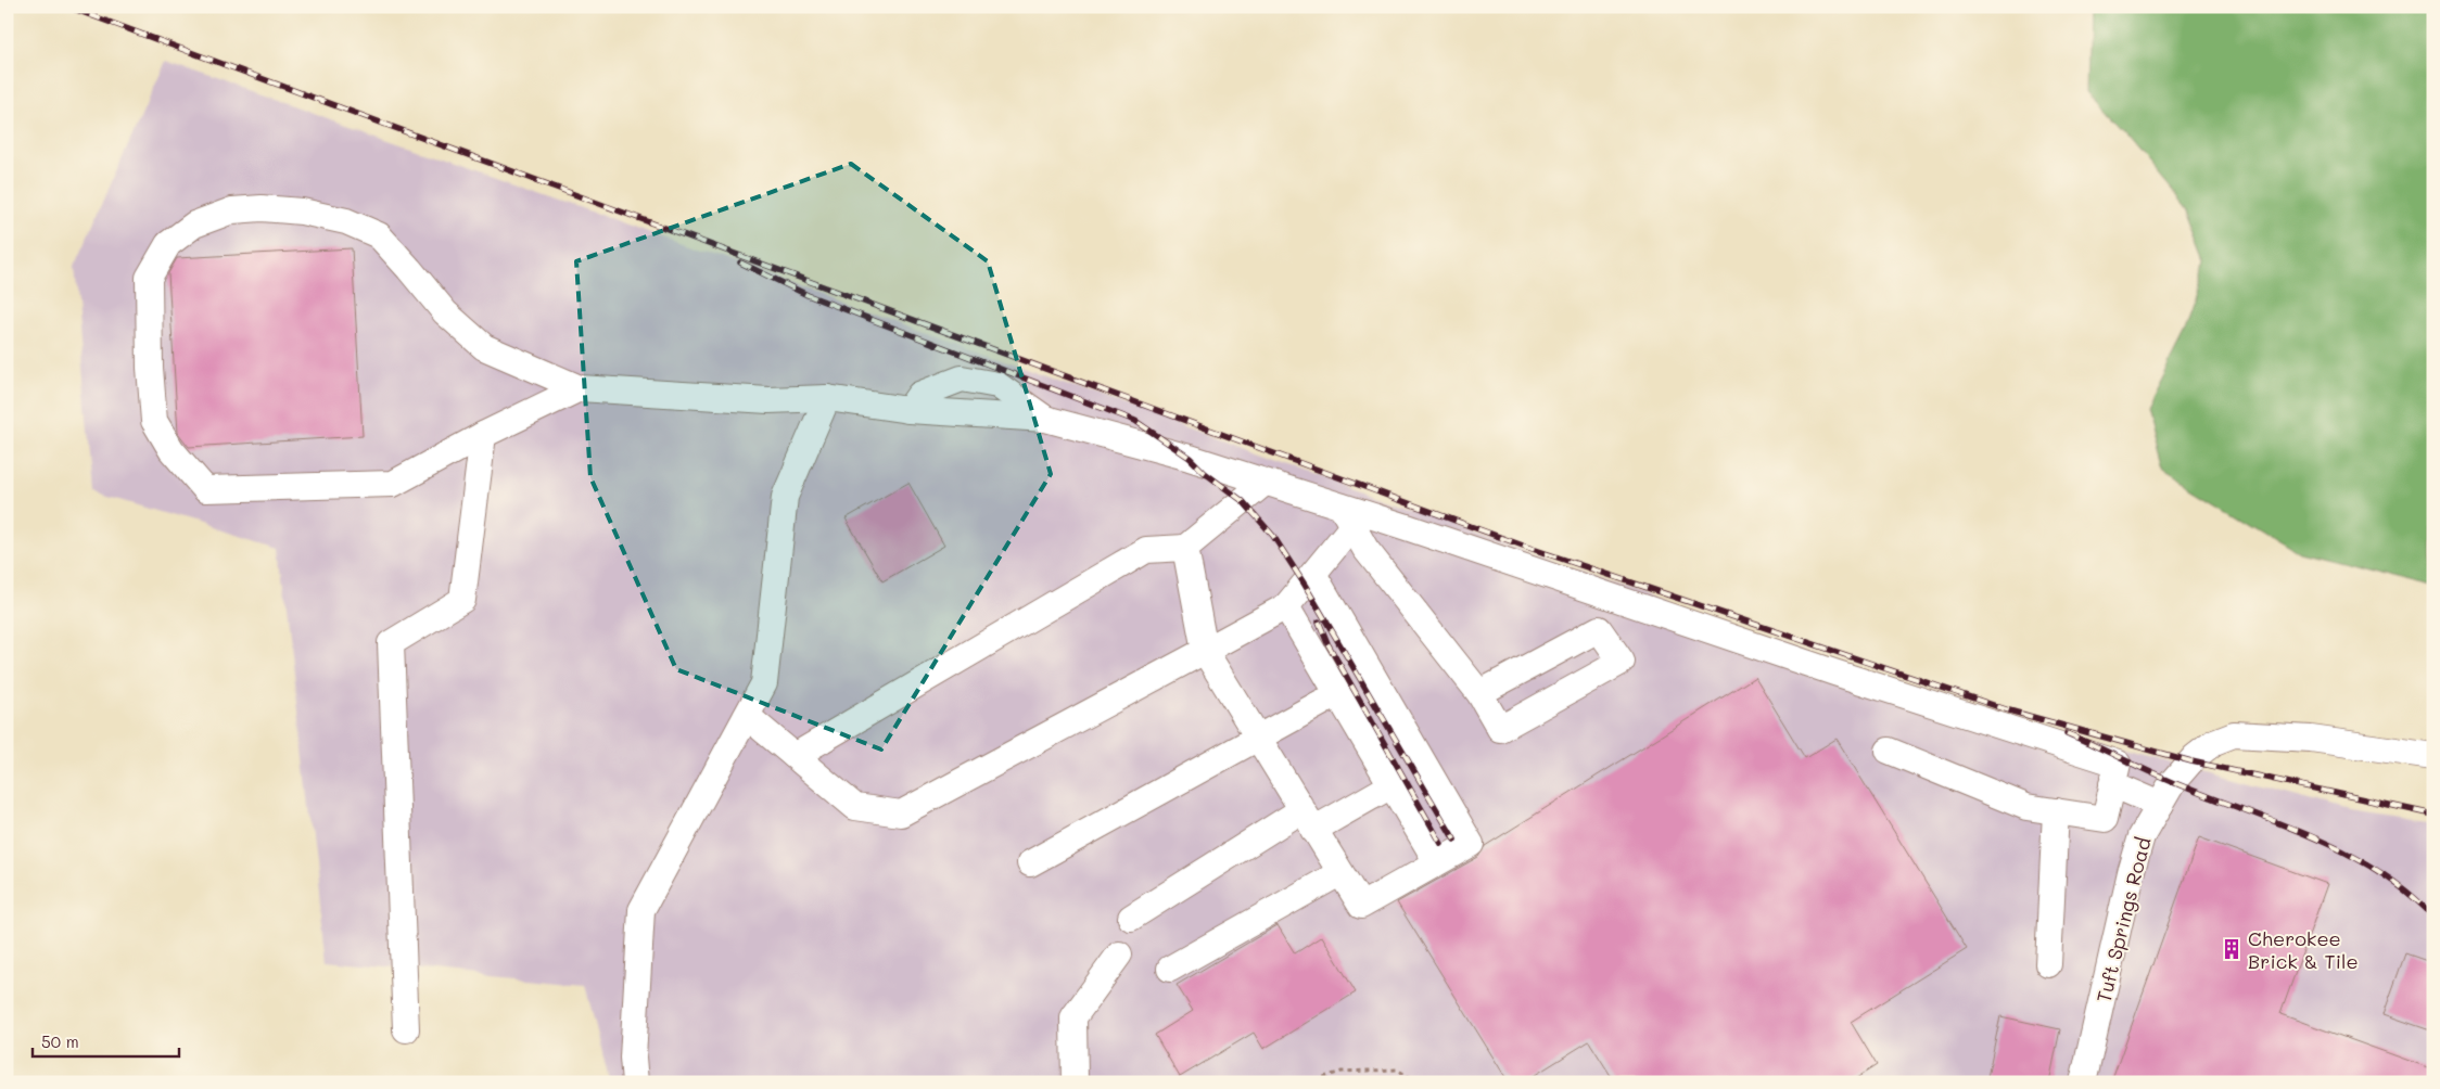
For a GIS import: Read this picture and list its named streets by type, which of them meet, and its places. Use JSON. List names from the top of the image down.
{
  "streets": {
    "street": ["Tuft Springs Road"]
  },
  "places": {
    "building": ["Cherokee Brick & Tile"]
  },
  "scale_bar": "50 m"
}
